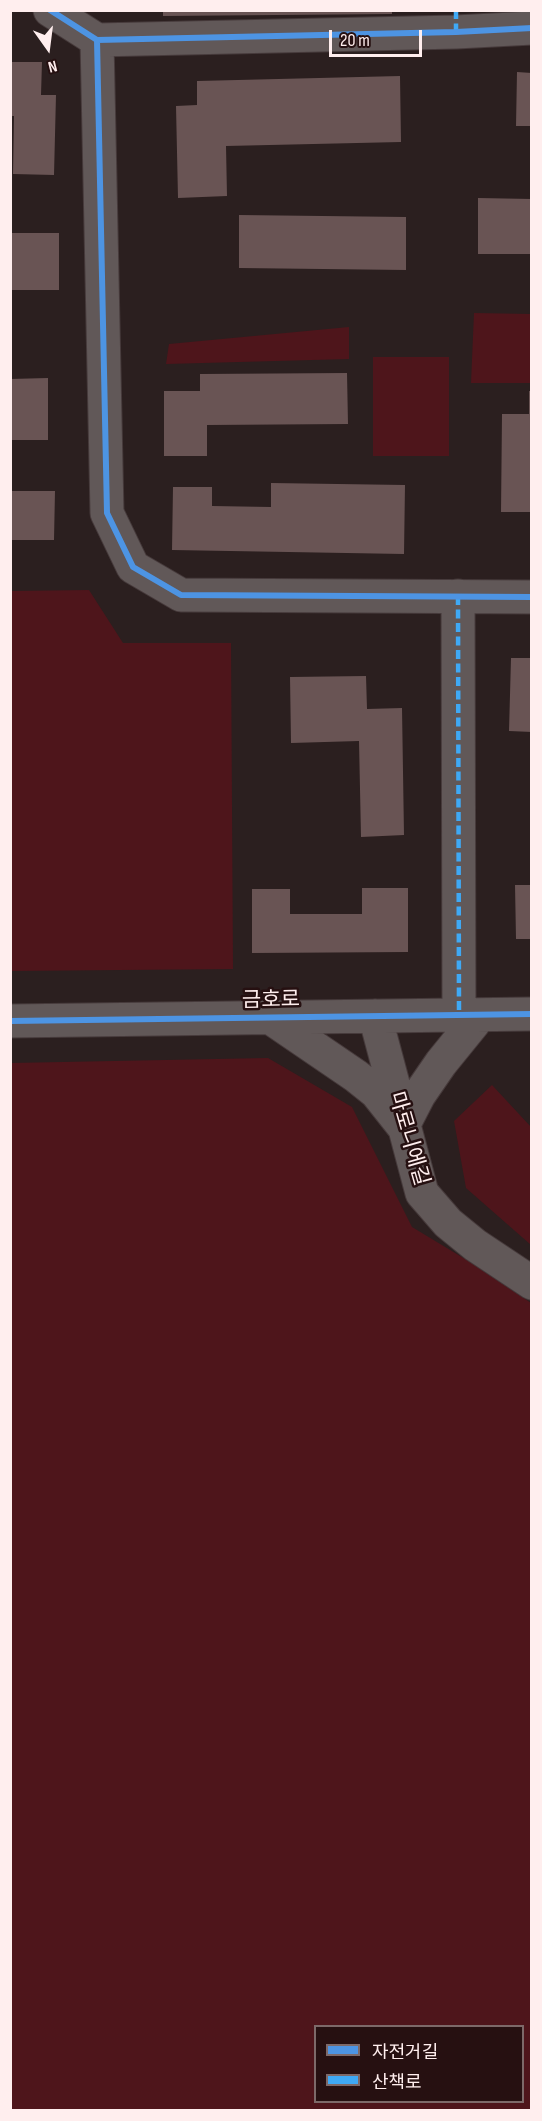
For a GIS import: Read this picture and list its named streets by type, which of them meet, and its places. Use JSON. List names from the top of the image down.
{
  "streets": {
    "street": ["금호로", "마로니에길"]
  },
  "crossings": [
    ["금호로", "마로니에길"]
  ],
  "legend": ["자전거길", "산책로"],
  "scale_bar": "20 m",
  "north": "bottom"
}
